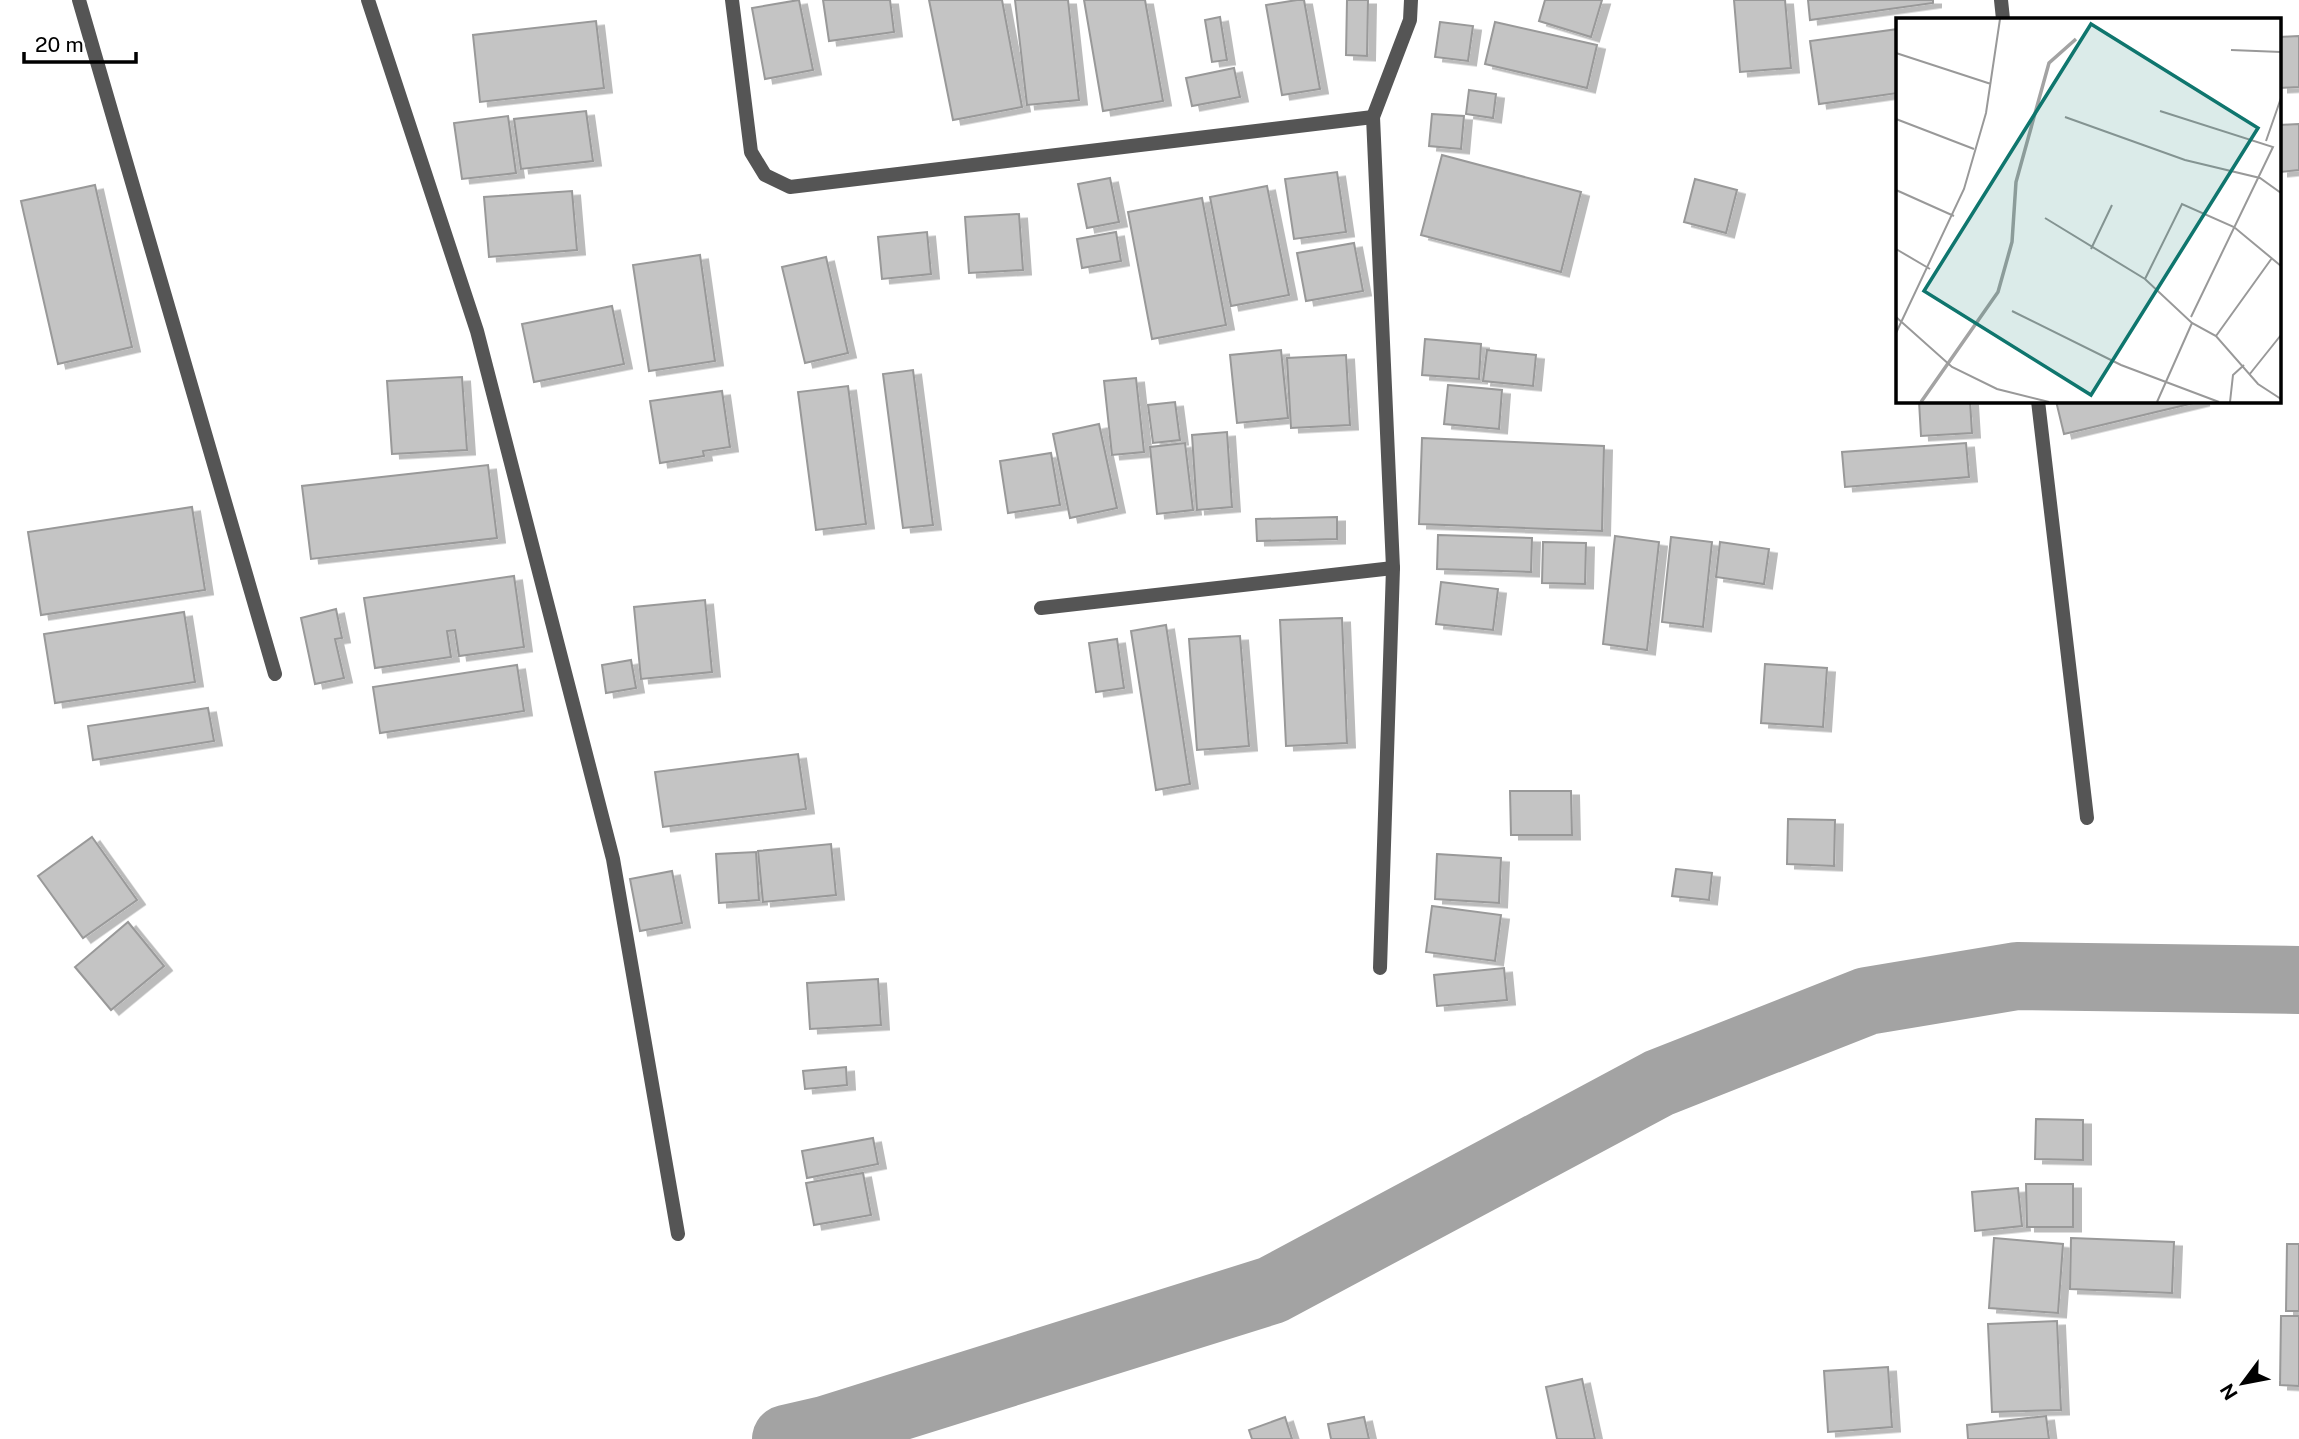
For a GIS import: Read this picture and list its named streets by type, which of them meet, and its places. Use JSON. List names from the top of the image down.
{
  "scale_bar": "20 m",
  "north": "bottom left"
}
